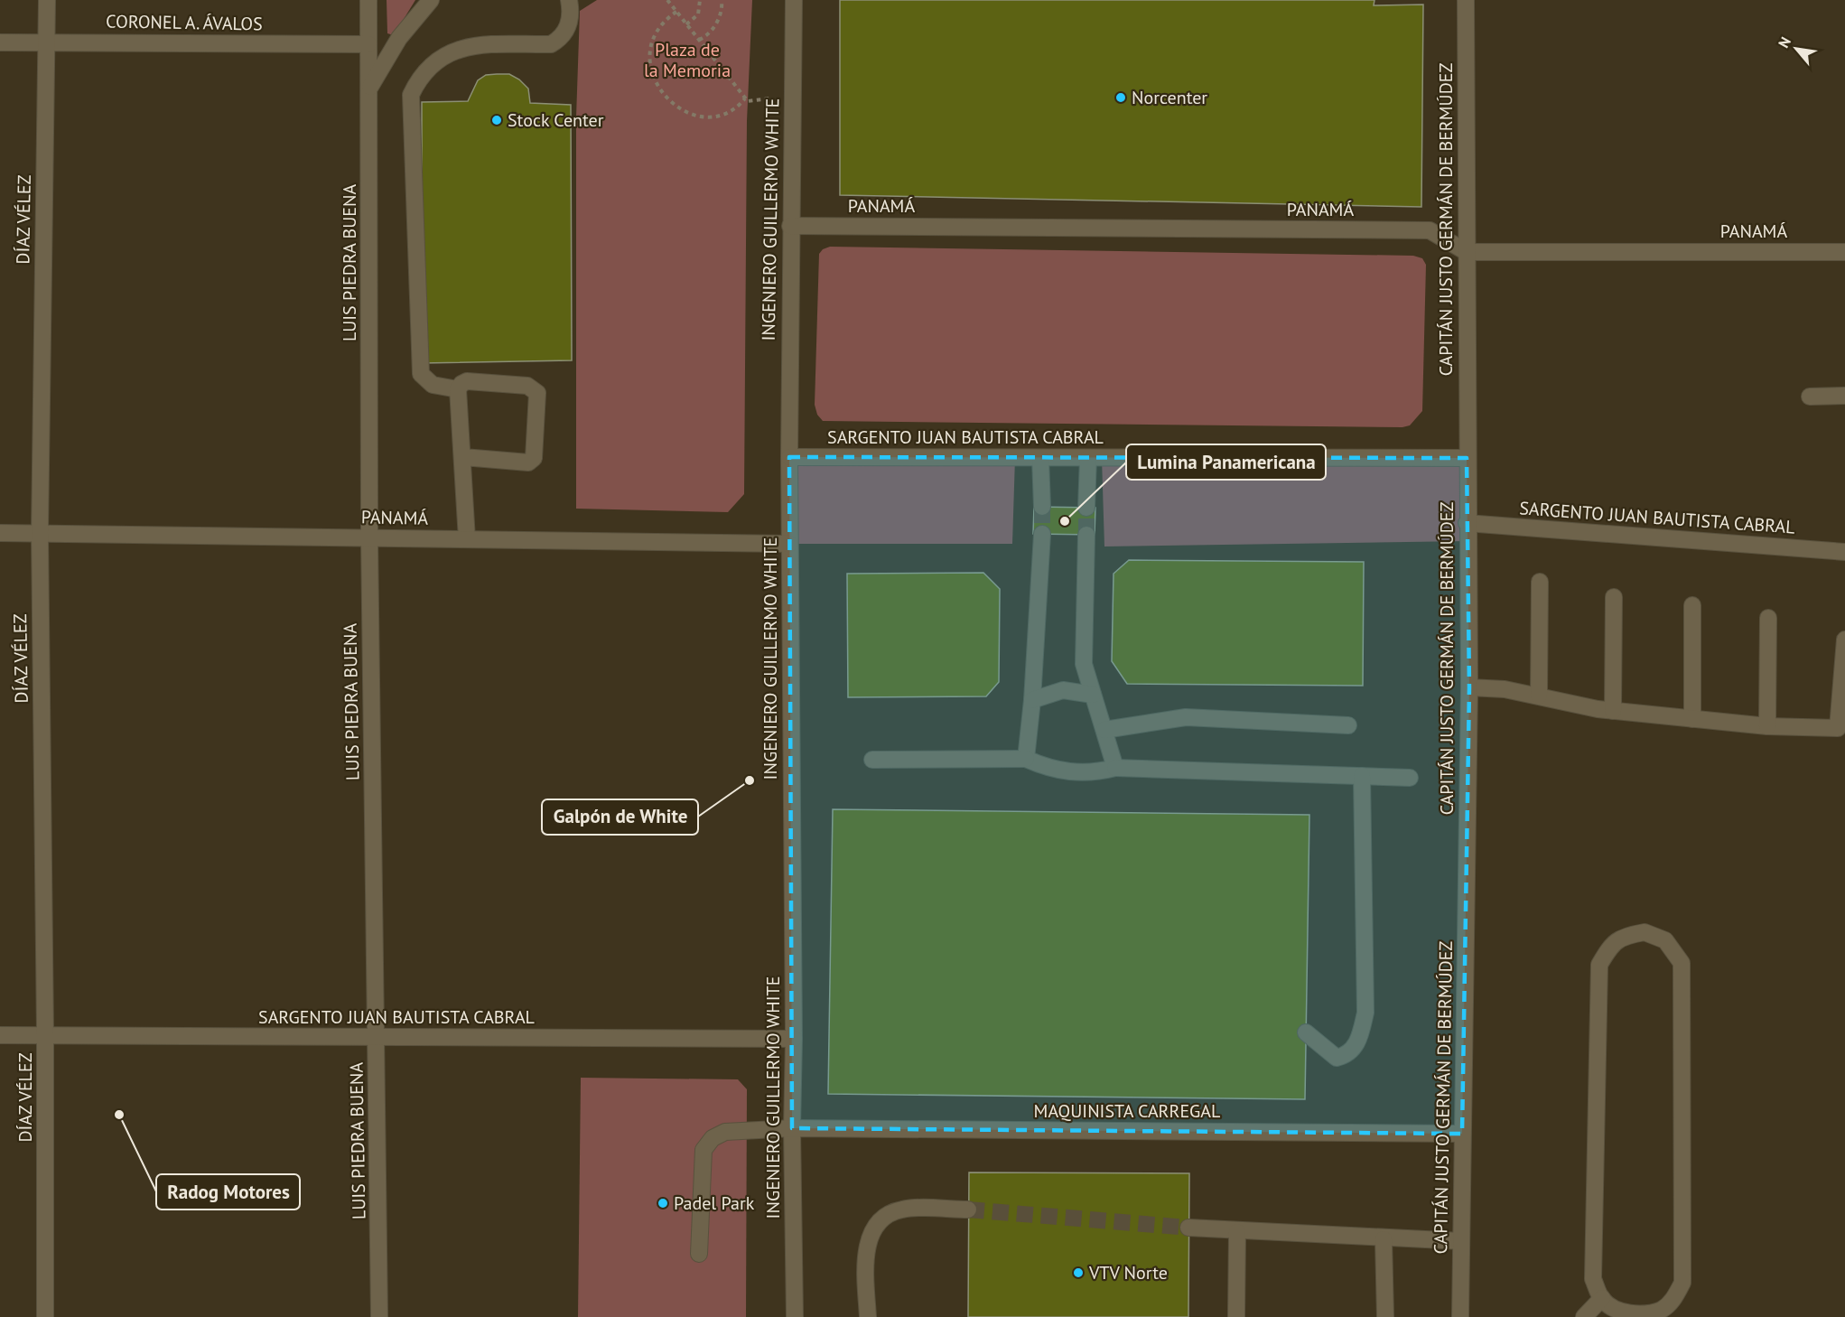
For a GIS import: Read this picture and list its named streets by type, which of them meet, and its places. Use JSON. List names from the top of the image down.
{
  "streets": {
    "street": [
      "CORONEL A. ÁVALOS",
      "PANAMÁ",
      "DÍAZ VÉLEZ",
      "INGENIERO GUILLERMO WHITE",
      "CAPITÁN JUSTO GERMÁN DE BERMÚDEZ",
      "LUIS PIEDRA BUENA",
      "SARGENTO JUAN BAUTISTA CABRAL",
      "MAQUINISTA CARREGAL"
    ]
  },
  "crossings": [
    ["CORONEL A. ÁVALOS", "DÍAZ VÉLEZ"],
    ["CORONEL A. ÁVALOS", "LUIS PIEDRA BUENA"],
    ["PANAMÁ", "DÍAZ VÉLEZ"],
    ["PANAMÁ", "INGENIERO GUILLERMO WHITE"],
    ["PANAMÁ", "CAPITÁN JUSTO GERMÁN DE BERMÚDEZ"],
    ["PANAMÁ", "LUIS PIEDRA BUENA"],
    ["DÍAZ VÉLEZ", "SARGENTO JUAN BAUTISTA CABRAL"],
    ["INGENIERO GUILLERMO WHITE", "SARGENTO JUAN BAUTISTA CABRAL"],
    ["INGENIERO GUILLERMO WHITE", "MAQUINISTA CARREGAL"],
    ["CAPITÁN JUSTO GERMÁN DE BERMÚDEZ", "SARGENTO JUAN BAUTISTA CABRAL"],
    ["CAPITÁN JUSTO GERMÁN DE BERMÚDEZ", "MAQUINISTA CARREGAL"],
    ["LUIS PIEDRA BUENA", "SARGENTO JUAN BAUTISTA CABRAL"]
  ],
  "parks": ["Plaza de la Memoria"],
  "places": [
    "Norcenter",
    "Stock Center",
    "Lumina Panamericana",
    "Galpón de White",
    "Radog Motores",
    "Padel Park",
    "VTV Norte"
  ],
  "north": "top left"
}
